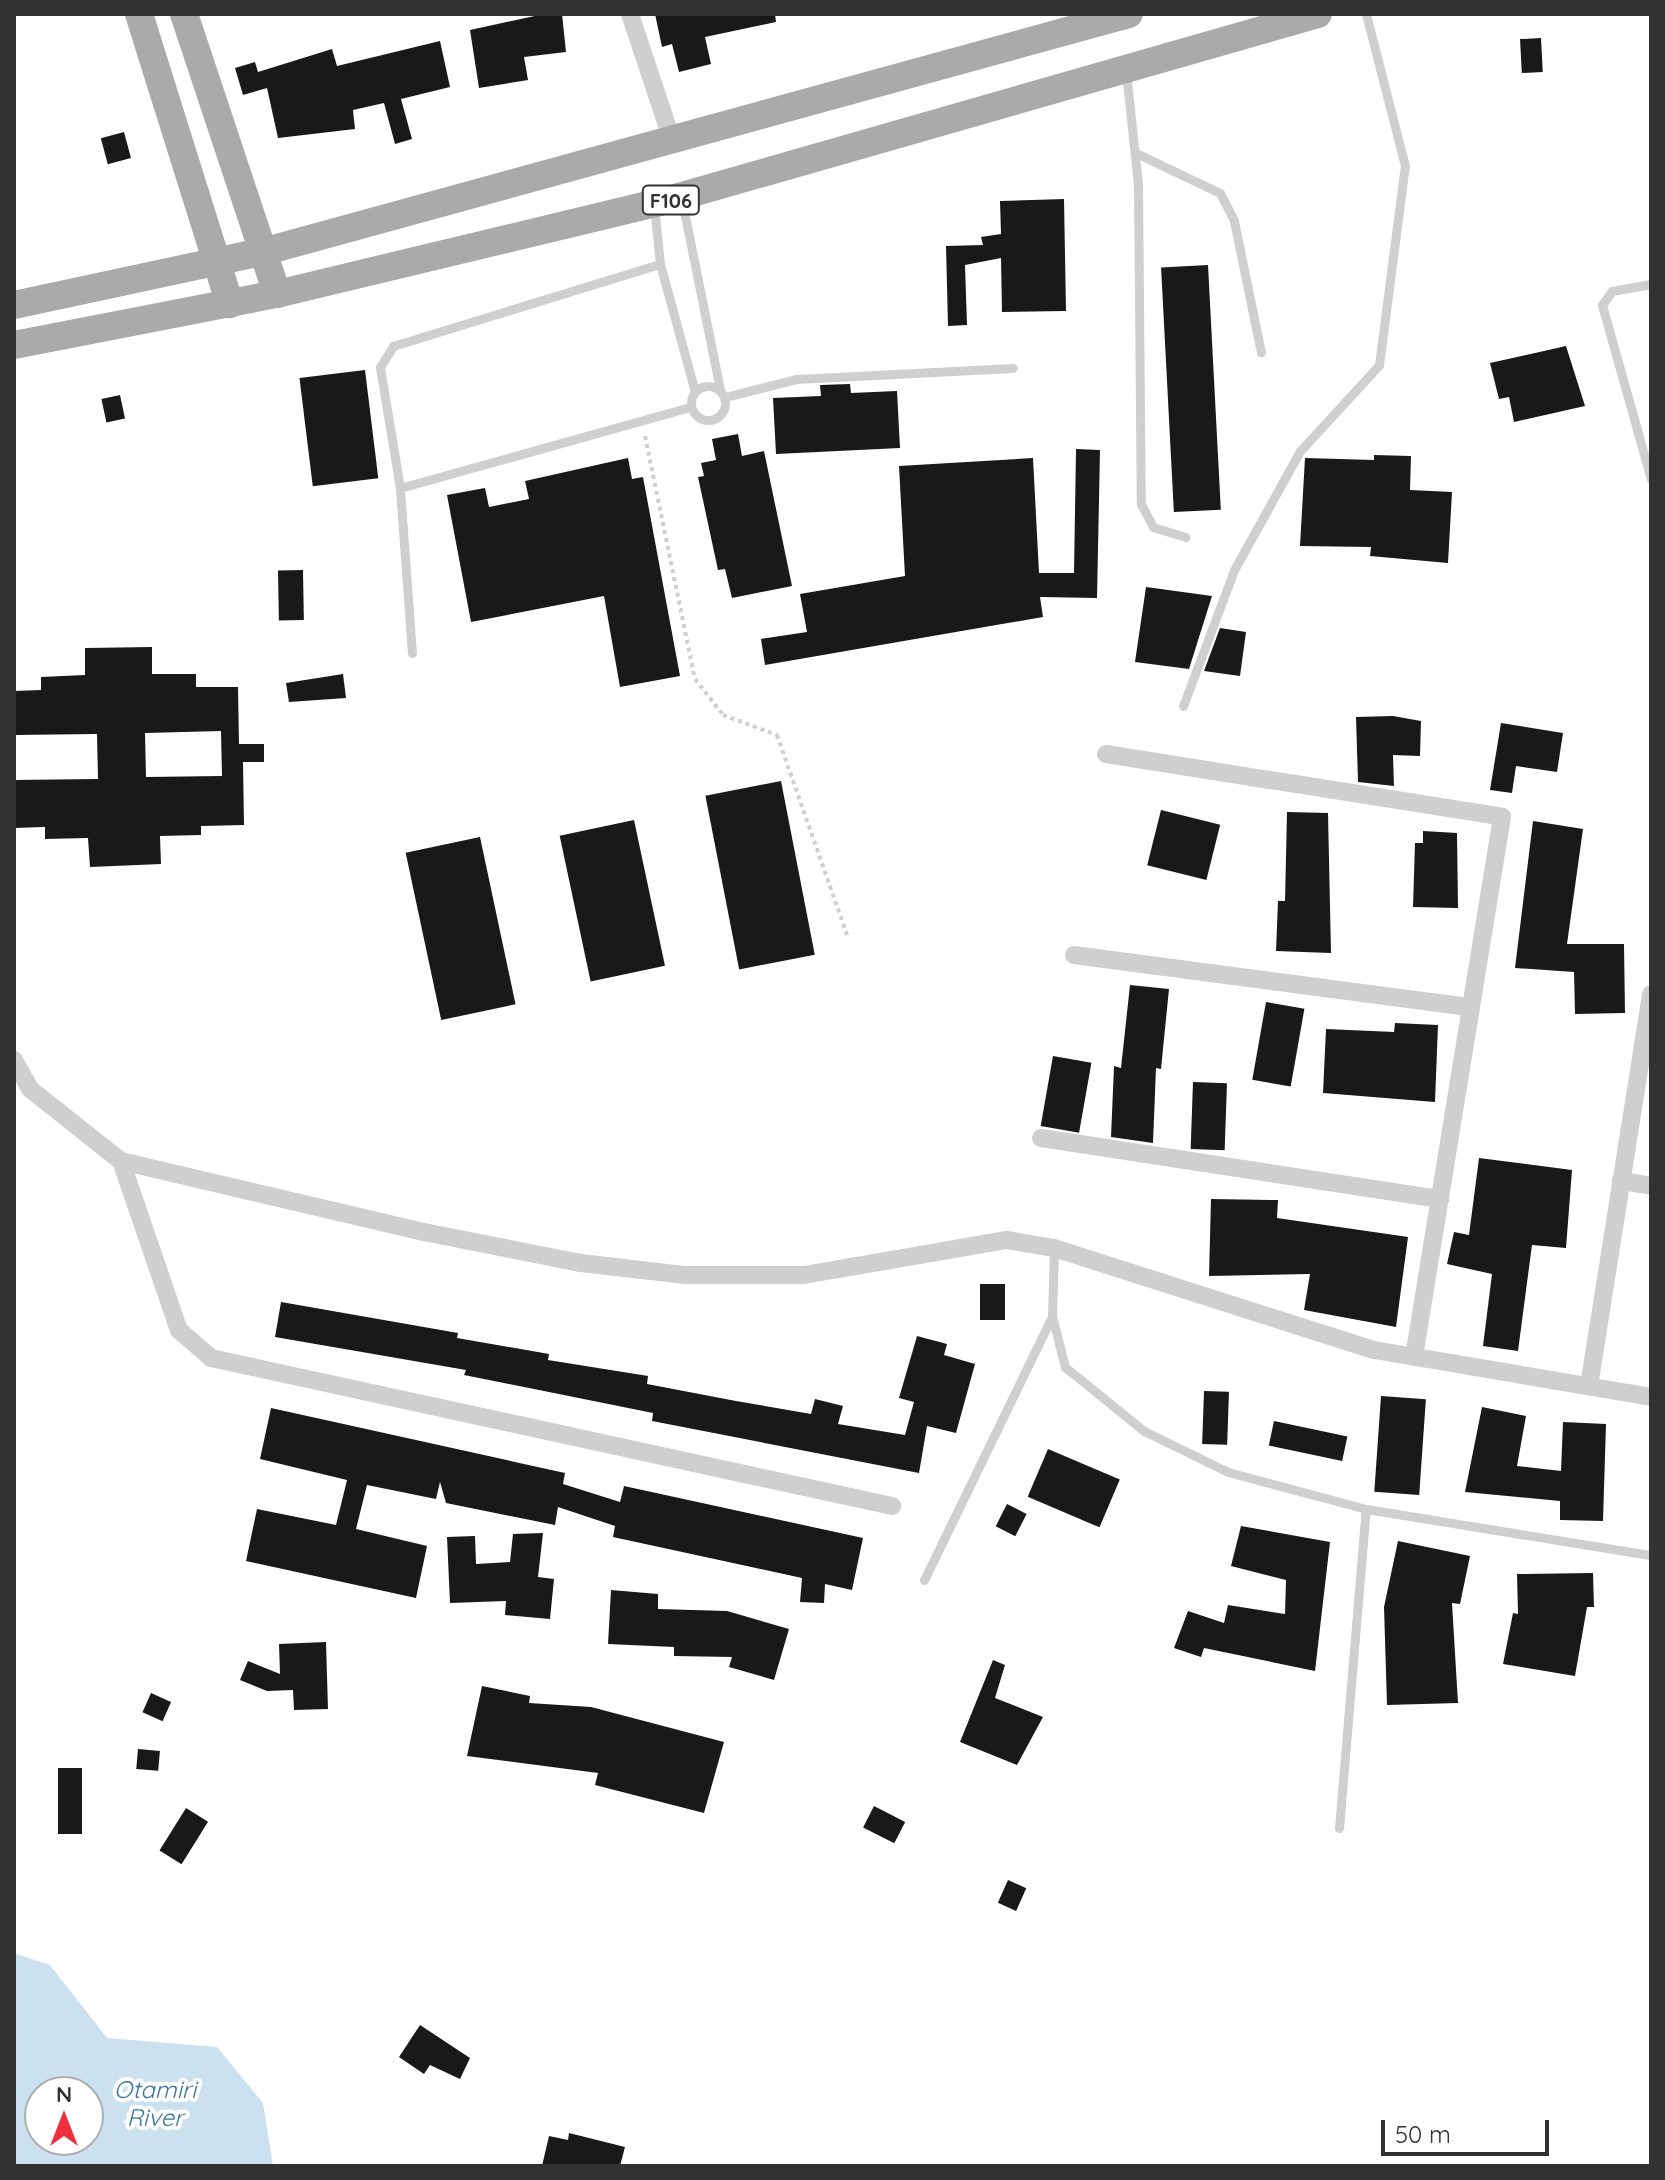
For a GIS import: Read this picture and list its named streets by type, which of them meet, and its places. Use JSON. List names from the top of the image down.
{
  "streets": {
    "main road": ["F106"]
  },
  "water": ["Otamiri River"],
  "scale_bar": "50 m",
  "north": "top"
}
